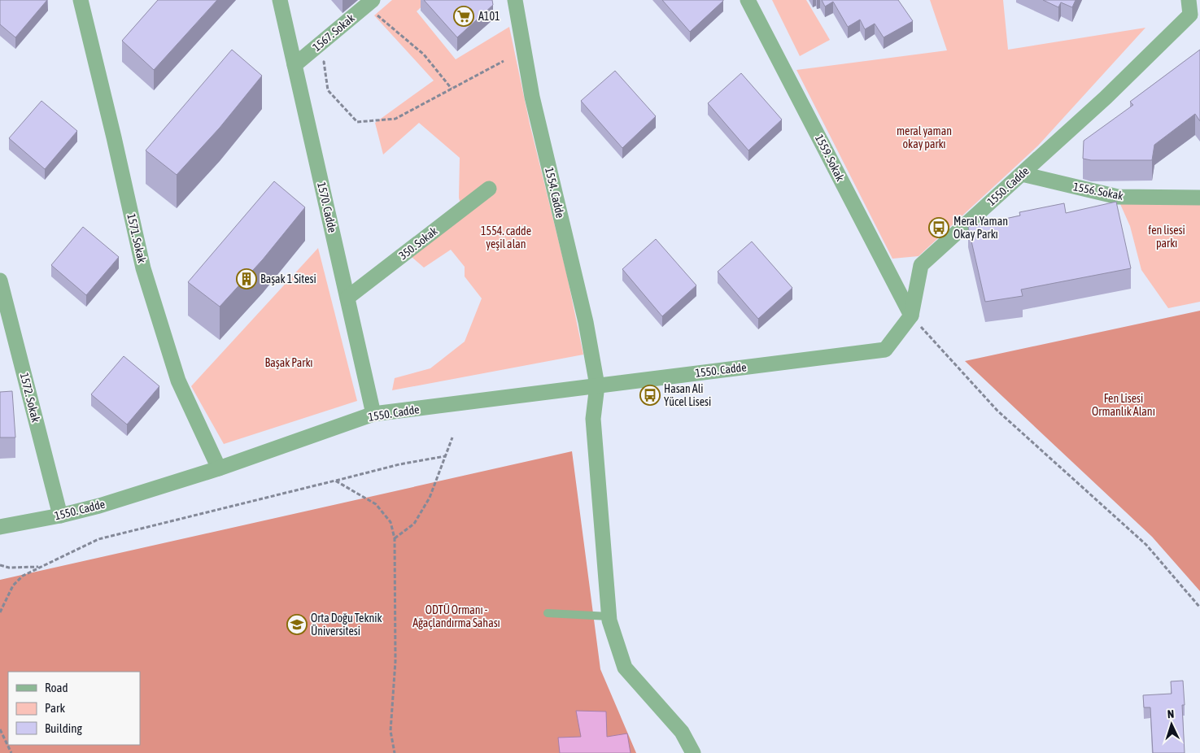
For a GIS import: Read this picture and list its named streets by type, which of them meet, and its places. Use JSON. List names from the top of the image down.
{
  "streets": {
    "street": [
      "1567. Sokak",
      "1559. Sokak",
      "1550. Cadde",
      "1556. Sokak",
      "1554. Cadde",
      "1570. Cadde",
      "1571. Sokak",
      "350. Sokak",
      "1572. Sokak"
    ]
  },
  "crossings": [
    ["1567. Sokak", "1570. Cadde"],
    ["1559. Sokak", "1550. Cadde"],
    ["1550. Cadde", "1556. Sokak"],
    ["1550. Cadde", "1554. Cadde"],
    ["1550. Cadde", "1570. Cadde"],
    ["1550. Cadde", "1571. Sokak"],
    ["1550. Cadde", "1572. Sokak"],
    ["1570. Cadde", "350. Sokak"]
  ],
  "parks": [
    "meral yaman okay parkı",
    "fen lisesi parkı",
    "1554. cadde yeşil alan",
    "Başak Parkı",
    "Fen Lisesi Ormanlık Alanı",
    "ODTÜ Ormanı - Ağaçlandırma Sahası"
  ],
  "places": {
    "supermarket": ["A101"],
    "bus stop": ["Meral Yaman Okay Parkı", "Hasan Ali Yücel Lisesi"],
    "building": ["Başak 1 Sitesi"],
    "school or university": ["Orta Doğu Teknik Üniversitesi"]
  },
  "legend": ["Road", "Park", "Building"],
  "north": "top"
}
